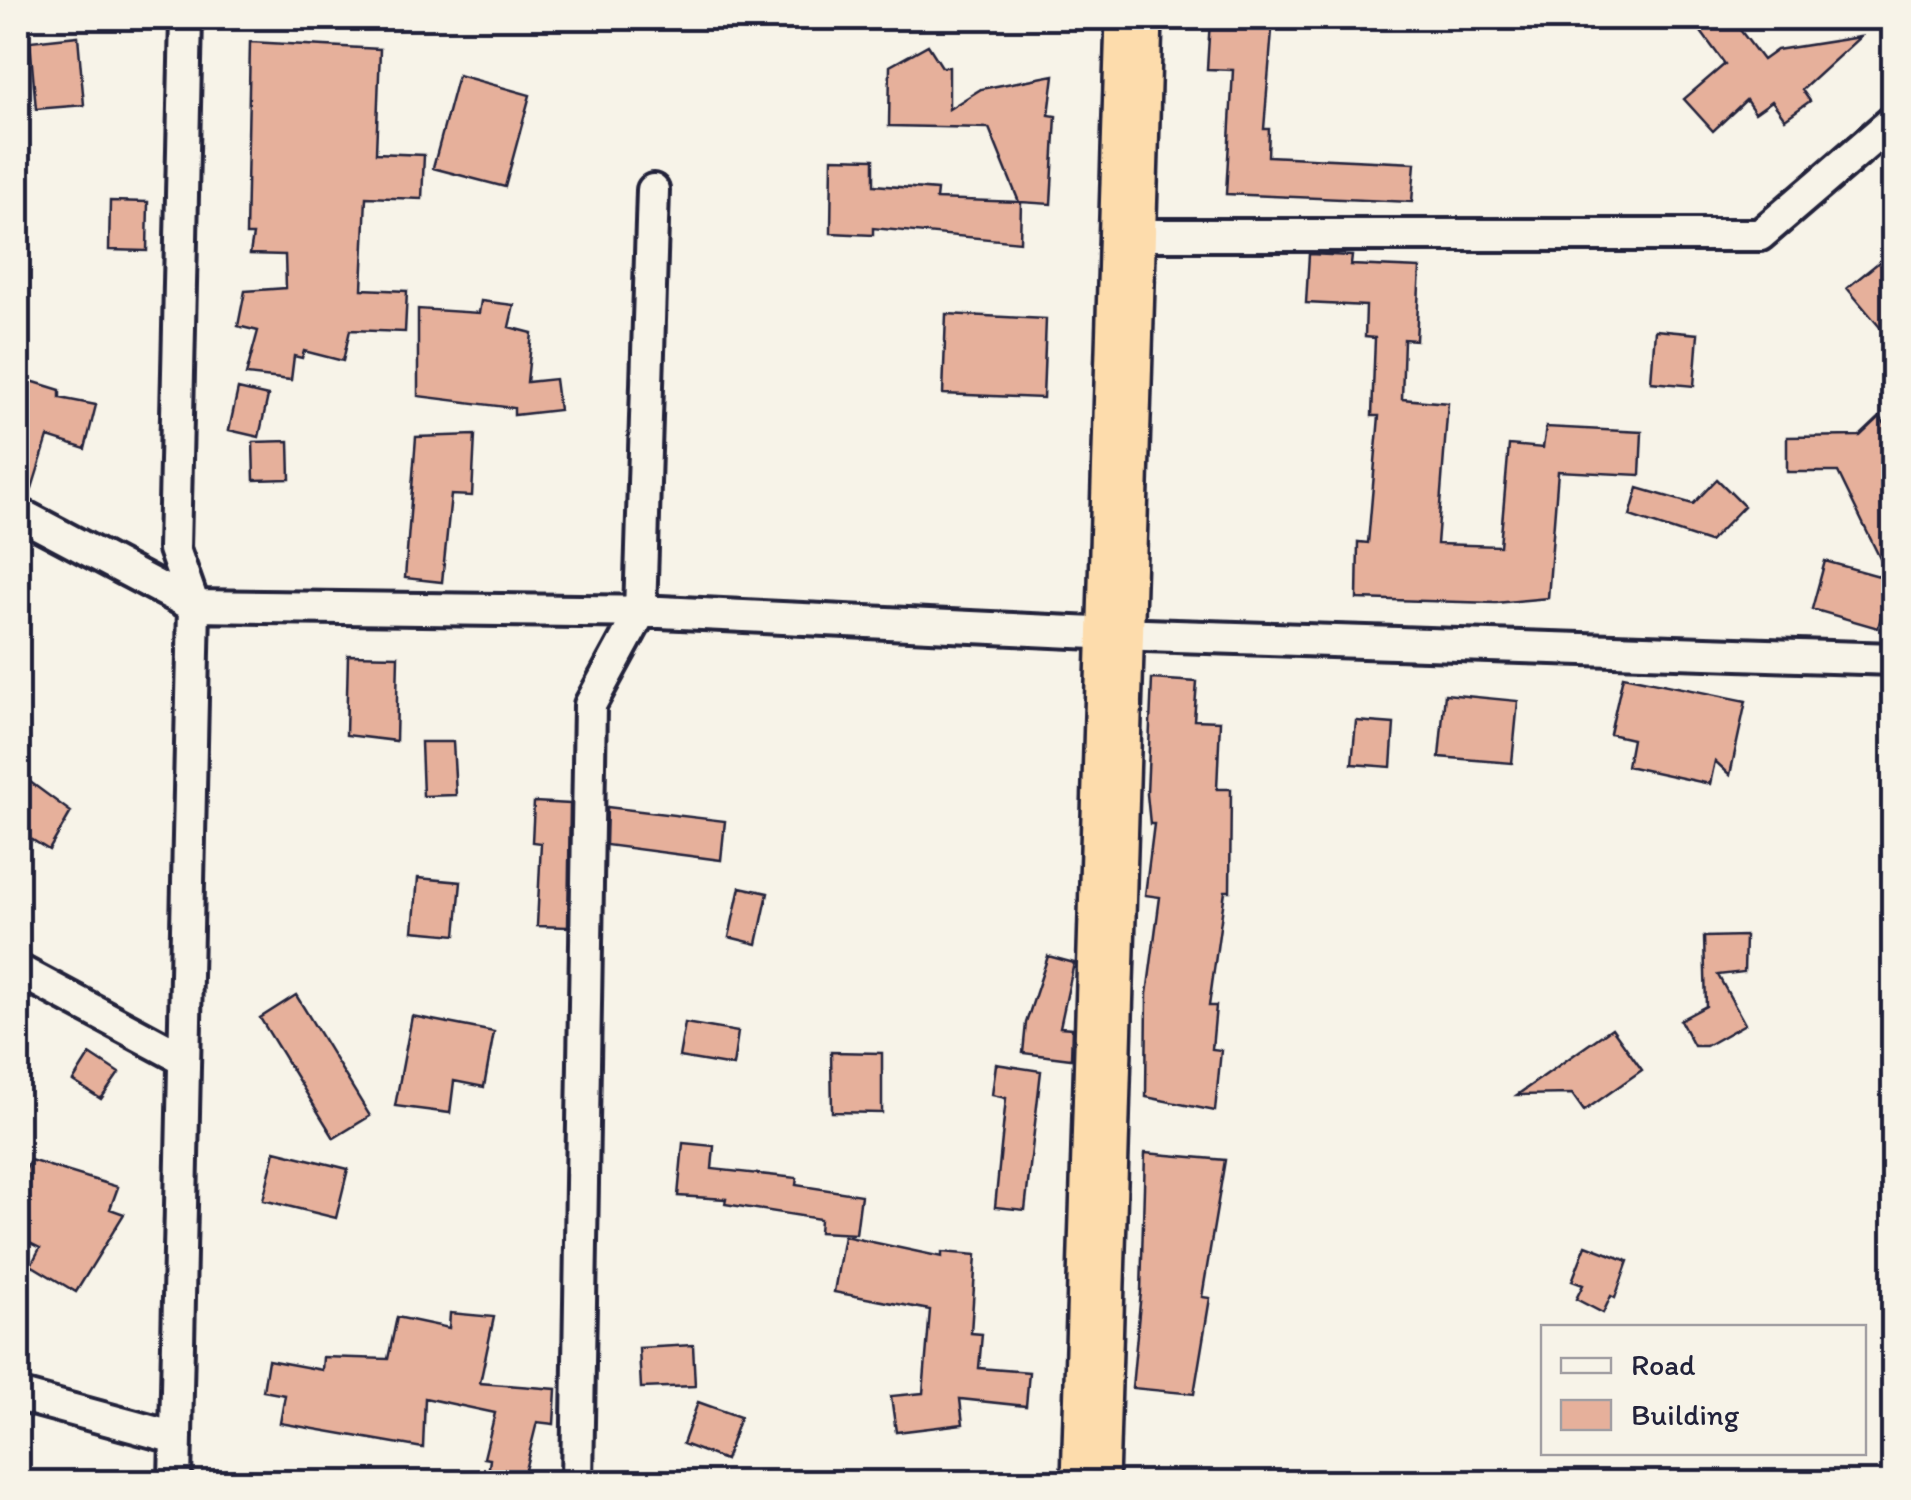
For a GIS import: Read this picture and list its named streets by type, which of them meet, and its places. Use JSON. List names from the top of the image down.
{
  "legend": ["Road", "Building"]
}
